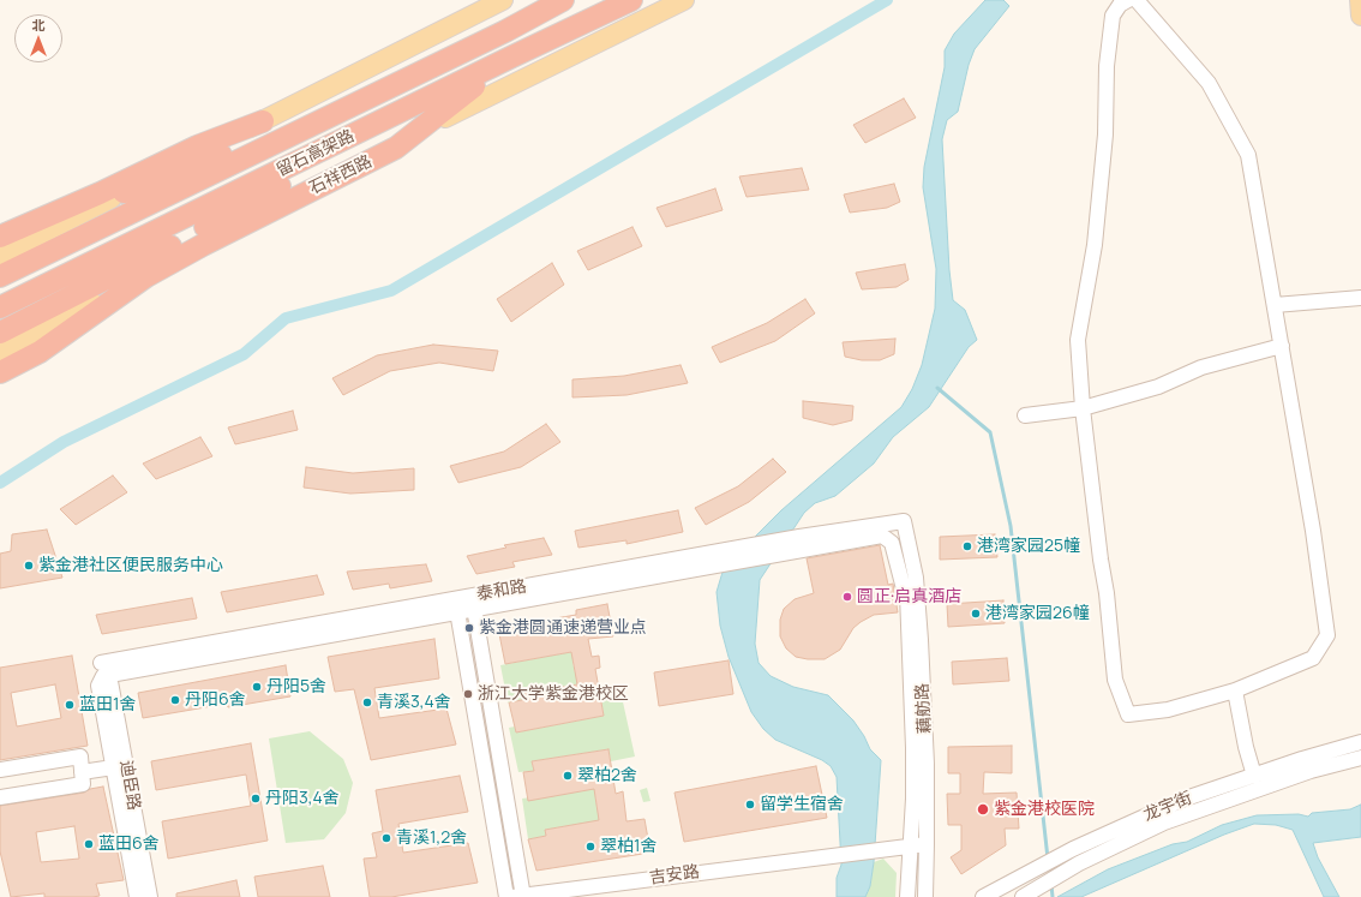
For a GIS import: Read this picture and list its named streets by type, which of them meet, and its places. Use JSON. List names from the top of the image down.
{
  "streets": {
    "highway": ["留石高架路", "石祥西路"],
    "street": [
      "泰和路",
      "藕舫路",
      "迪臣路",
      "龙宇街",
      "吉安路"
    ]
  },
  "crossings": [
    ["泰和路", "藕舫路"],
    ["泰和路", "迪臣路"],
    ["藕舫路", "吉安路"]
  ],
  "places": [
    "港湾家园25幢",
    "紫金港社区便民服务中心",
    "圆正·启真酒店",
    "港湾家园26幢",
    "紫金港圆通速递营业点",
    "丹阳5舍",
    "浙江大学紫金港校区",
    "丹阳6舍",
    "青溪3,4舍",
    "蓝田1舍",
    "翠柏2舍",
    "丹阳3,4舍",
    "留学生宿舍",
    "紫金港校医院",
    "青溪1,2舍",
    "蓝田6舍",
    "翠柏1舍"
  ],
  "north": "top"
}
